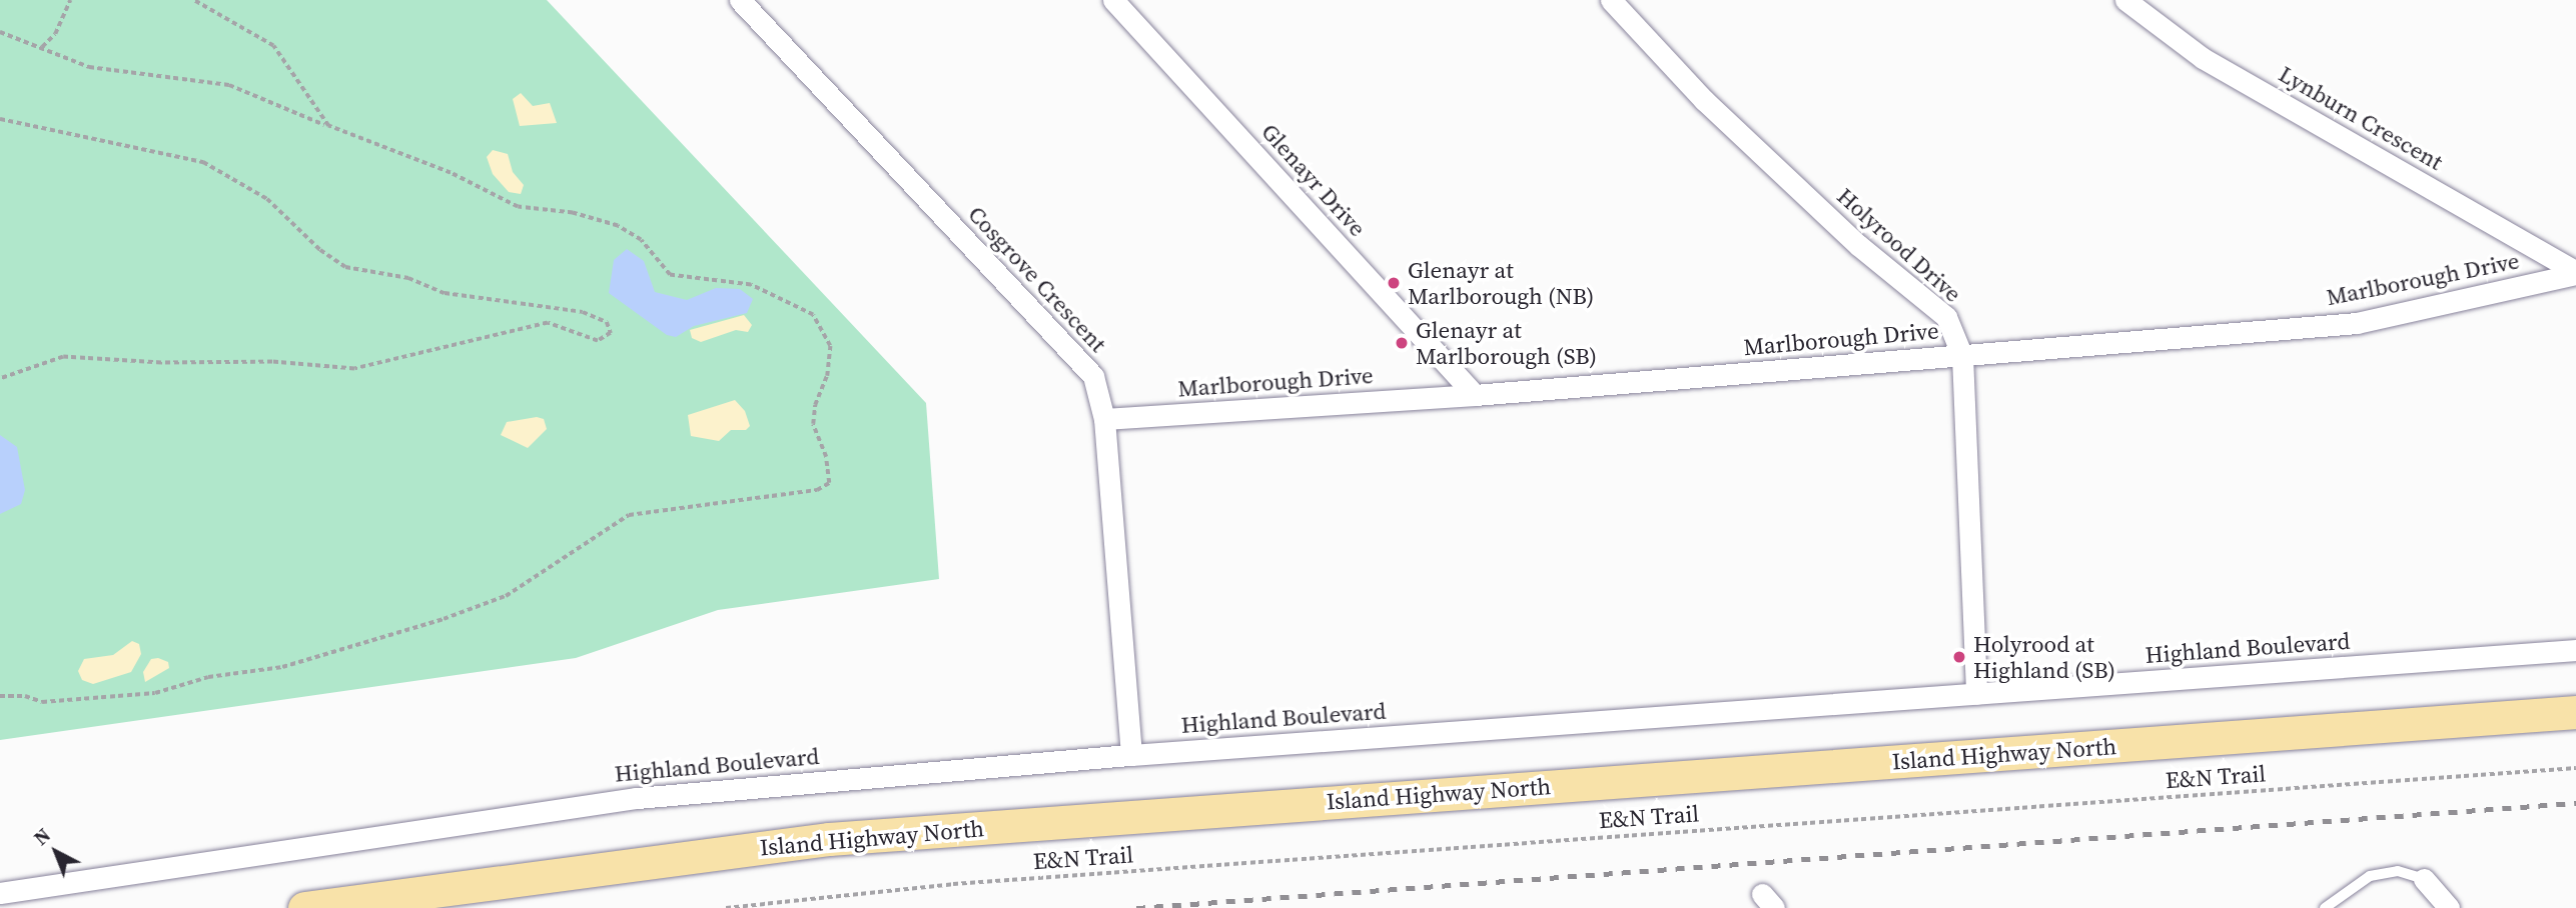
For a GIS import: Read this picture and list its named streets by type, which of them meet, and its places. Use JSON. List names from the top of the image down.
{
  "streets": {
    "main road": ["Island Highway North"],
    "street": [
      "Lynburn Crescent",
      "Glenayr Drive",
      "Holyrood Drive",
      "Cosgrove Crescent",
      "Marlborough Drive",
      "Highland Boulevard"
    ],
    "path": ["E&N Trail"]
  },
  "crossings": [
    ["Lynburn Crescent", "Marlborough Drive"],
    ["Glenayr Drive", "Marlborough Drive"],
    ["Holyrood Drive", "Marlborough Drive"],
    ["Holyrood Drive", "Highland Boulevard"],
    ["Cosgrove Crescent", "Marlborough Drive"],
    ["Cosgrove Crescent", "Highland Boulevard"]
  ],
  "places": ["Glenayr at Marlborough (NB)", "Glenayr at Marlborough (SB)", "Holyrood at Highland (SB)"],
  "north": "top left"
}
